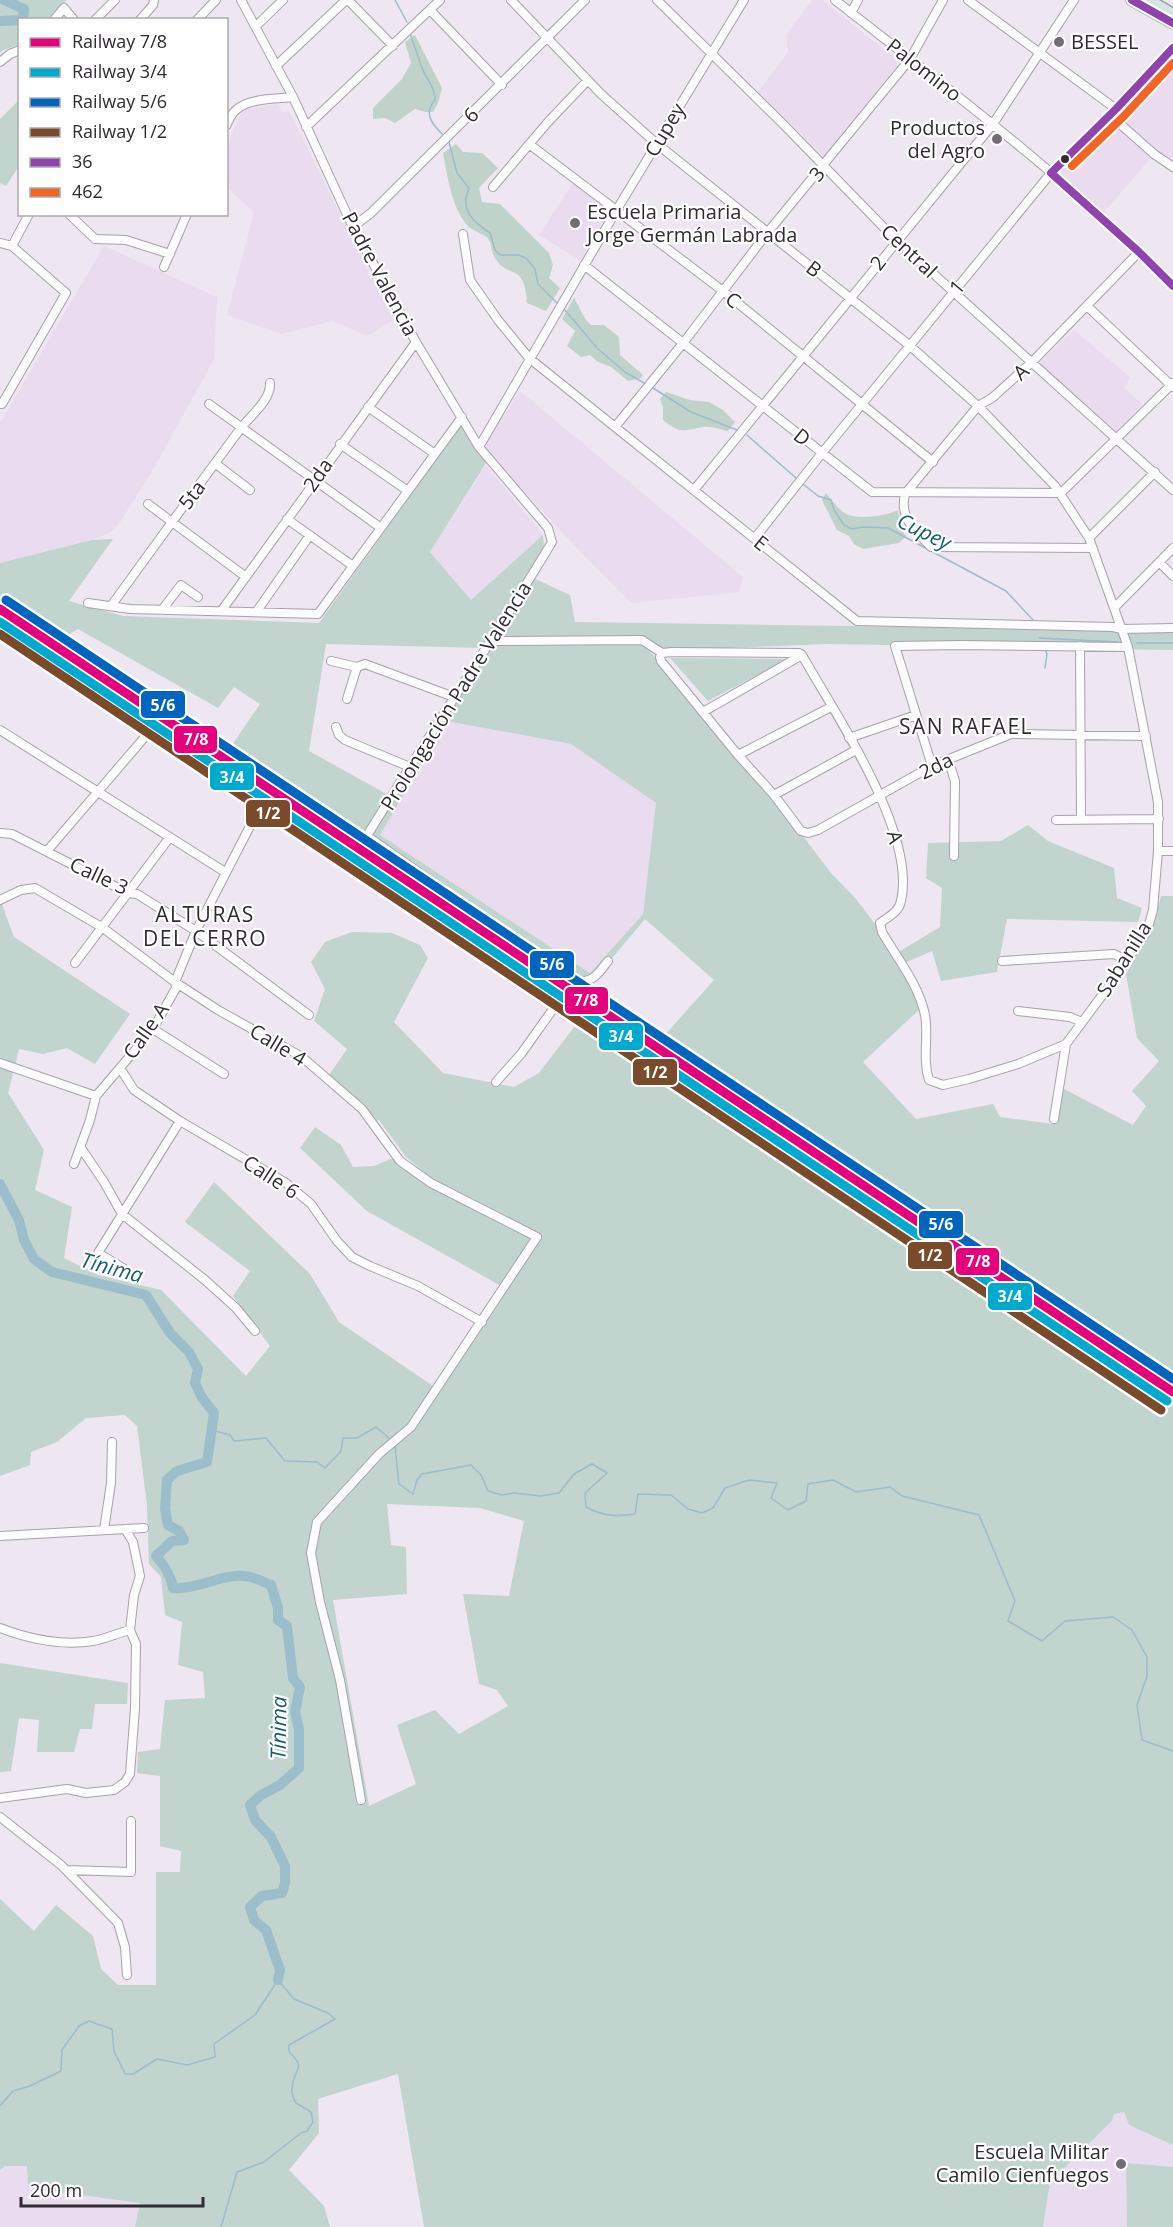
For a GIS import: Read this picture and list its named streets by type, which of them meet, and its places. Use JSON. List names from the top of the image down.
{
  "streets": {
    "street": [
      "Palomino",
      "6",
      "Cupey",
      "3",
      "Central",
      "2",
      "B",
      "Padre Valencia",
      "1",
      "C",
      "A",
      "D",
      "2da",
      "5ta",
      "E",
      "Prolongación Padre Valencia",
      "Calle 3",
      "Sabanilla",
      "Calle A",
      "Calle 4",
      "Calle 6"
    ]
  },
  "crossings": [
    ["Palomino", "3"],
    ["Palomino", "2"],
    ["Palomino", "1"],
    ["Palomino", "A"],
    ["6", "B"],
    ["6", "Padre Valencia"],
    ["Cupey", "Central"],
    ["Cupey", "B"],
    ["Cupey", "Padre Valencia"],
    ["Cupey", "C"],
    ["Cupey", "D"],
    ["Cupey", "E"],
    ["3", "Central"],
    ["3", "B"],
    ["3", "C"],
    ["3", "D"],
    ["3", "E"],
    ["Central", "2"],
    ["Central", "1"],
    ["Central", "A"],
    ["2", "B"],
    ["2", "C"],
    ["2", "D"],
    ["2", "E"],
    ["B", "1"],
    ["B", "A"],
    ["B", "D"],
    ["B", "E"],
    ["B", "Sabanilla"],
    ["Padre Valencia", "2da"],
    ["Padre Valencia", "Prolongación Padre Valencia"],
    ["1", "C"],
    ["1", "D"],
    ["1", "E"],
    ["C", "A"],
    ["A", "D"],
    ["A", "2da"],
    ["A", "Sabanilla"],
    ["2da", "Sabanilla"],
    ["Calle 3", "Calle A"],
    ["Calle A", "Calle 4"],
    ["Calle A", "Calle 6"],
    ["Calle 4", "Calle 6"]
  ],
  "districts": ["SAN RAFAEL", "ALTURAS DEL CERRO"],
  "water": ["Cupey", "Tínima"],
  "places": [
    "BESSEL",
    "Productos del Agro",
    "Escuela Primaria Jorge Germán Labrada",
    "Escuela Militar Camilo Cienfuegos"
  ],
  "lines": [
    "transit line 36",
    "transit line 462",
    "rail line 5/6",
    "rail line 7/8",
    "rail line 3/4",
    "rail line 1/2"
  ],
  "legend": [
    "Railway 7/8",
    "Railway 3/4",
    "Railway 5/6",
    "Railway 1/2",
    "36",
    "462"
  ],
  "scale_bar": "200 m"
}
